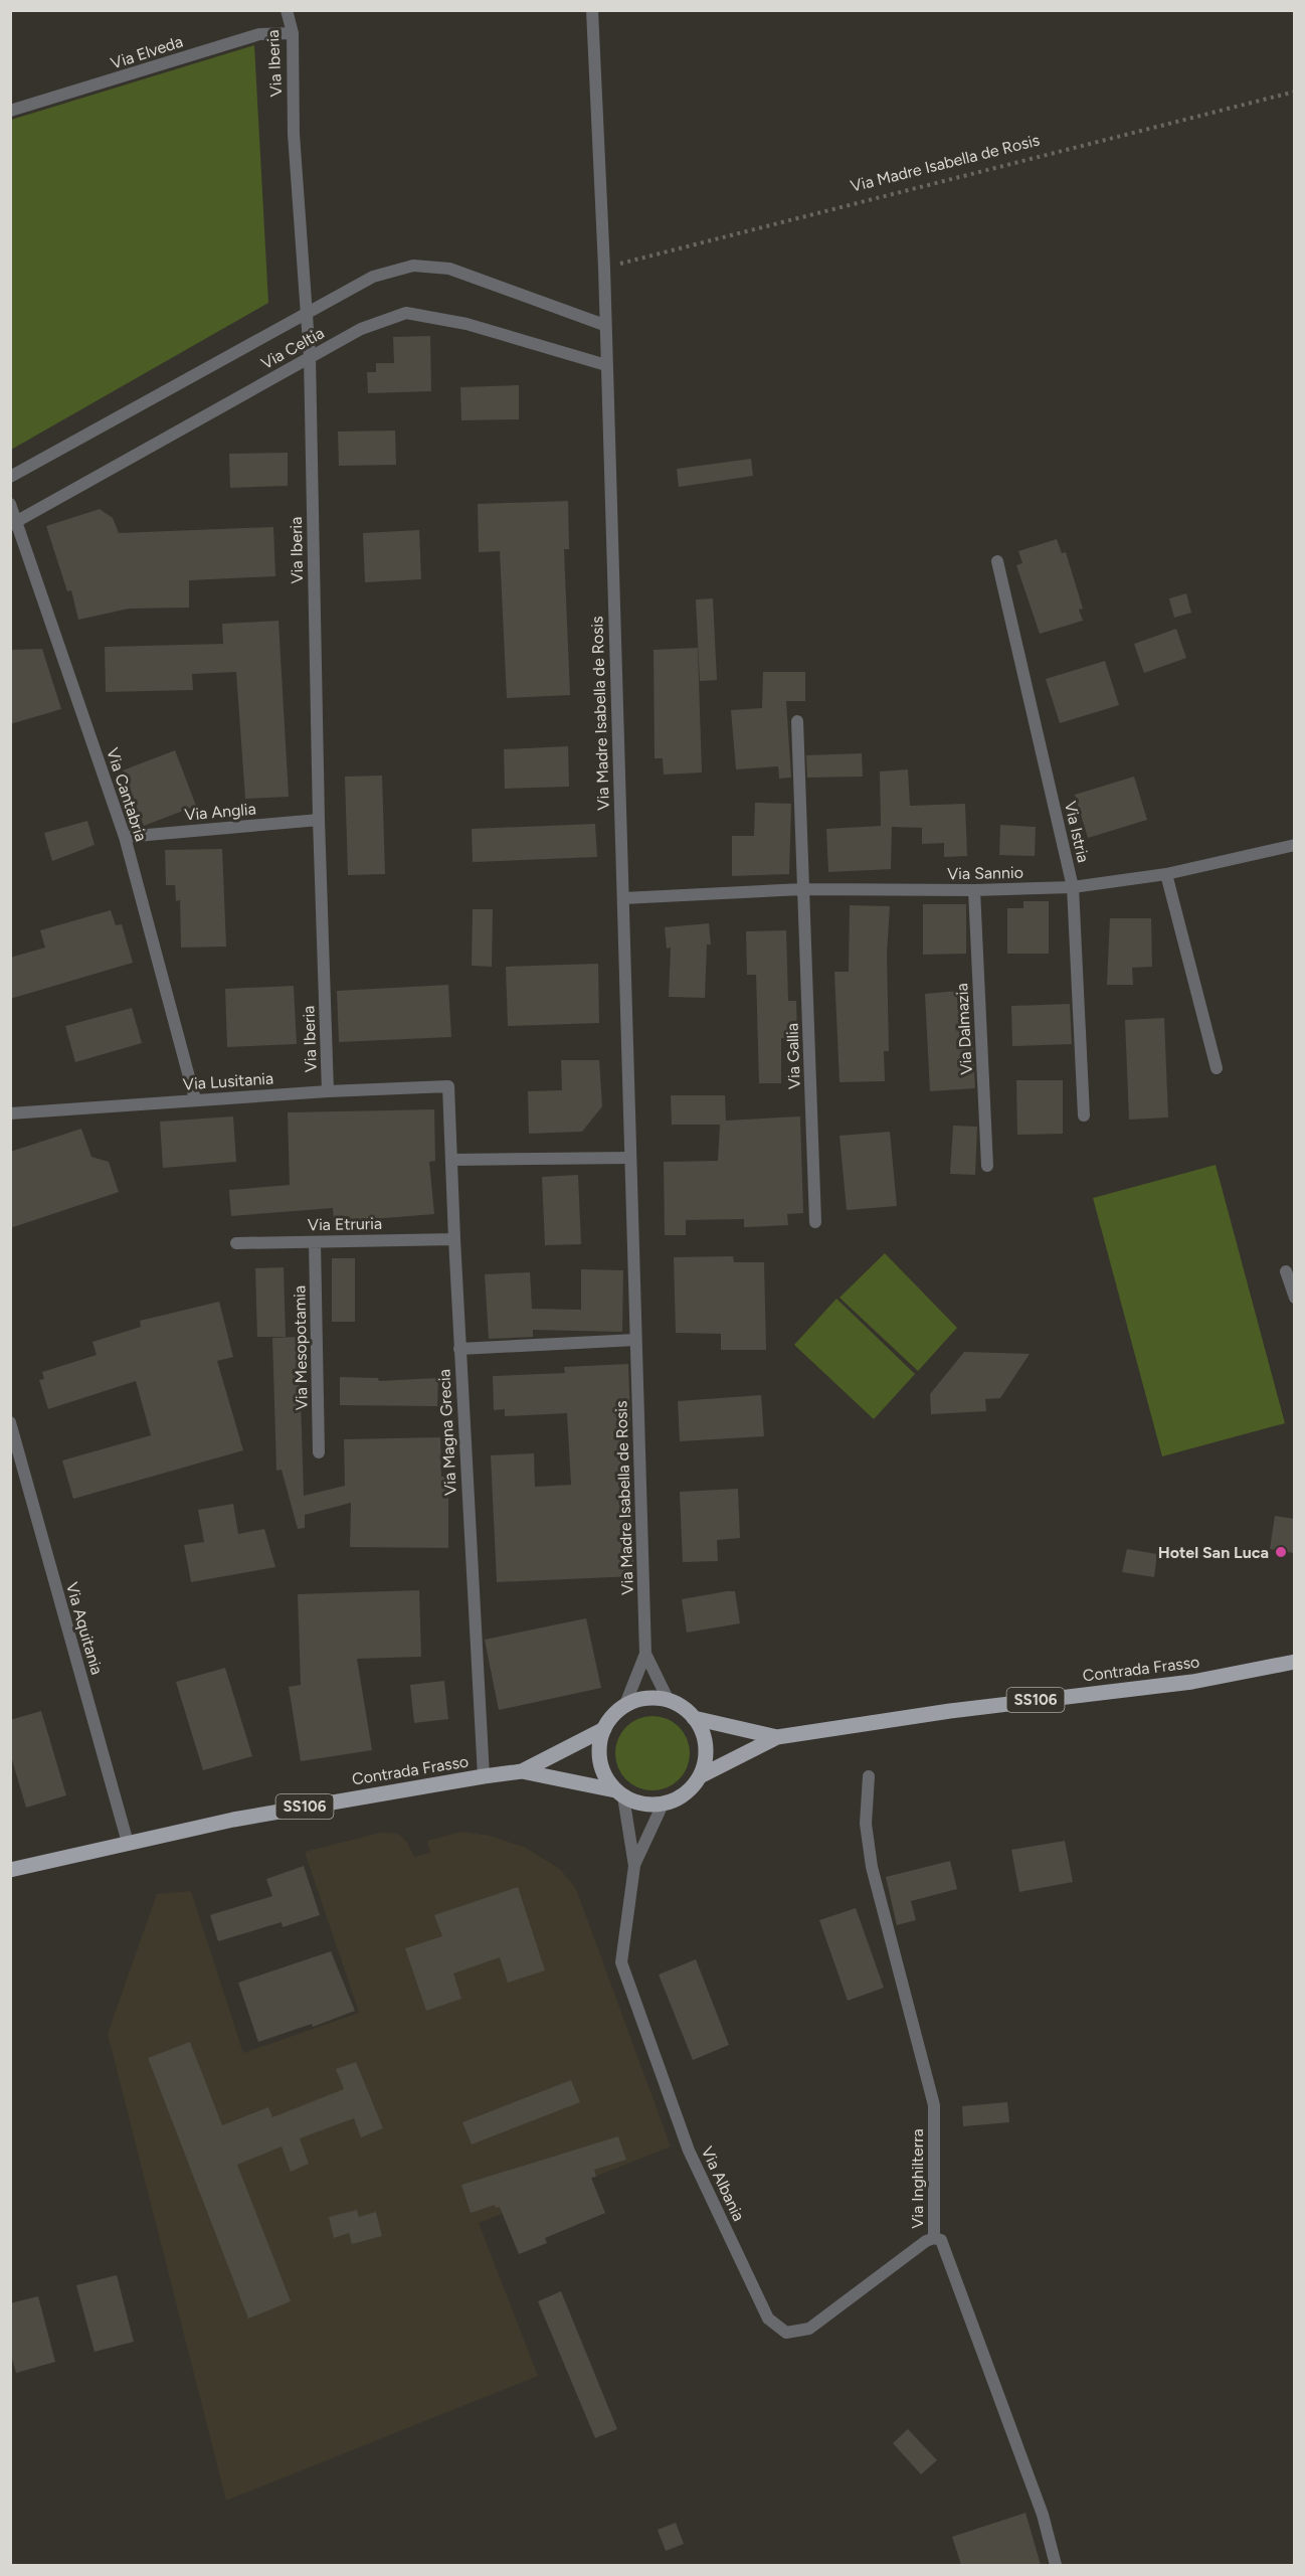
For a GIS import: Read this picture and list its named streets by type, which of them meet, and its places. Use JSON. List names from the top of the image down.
{
  "streets": {
    "main road": ["Contrada Frasso", "SS106"],
    "street": [
      "Via Elveda",
      "Via Iberia",
      "Via Madre Isabella de Rosis",
      "Via Celtia",
      "Via Cantabria",
      "Via Anglia",
      "Via Istria",
      "Via Sannio",
      "Via Dalmazia",
      "Via Gallia",
      "Via Lusitania",
      "Via Etruria",
      "Via Mesopotamia",
      "Via Magna Grecia",
      "Via Aquitania",
      "Via Inghilterra",
      "Via Albania"
    ]
  },
  "crossings": [
    ["Via Elveda", "Via Iberia"],
    ["Via Iberia", "Via Celtia"],
    ["Via Iberia", "Via Anglia"],
    ["Via Iberia", "Via Lusitania"],
    ["Via Madre Isabella de Rosis", "Via Celtia"],
    ["Via Madre Isabella de Rosis", "Via Sannio"],
    ["Via Madre Isabella de Rosis", "Contrada Frasso"],
    ["Via Madre Isabella de Rosis", "SS106"],
    ["Via Madre Isabella de Rosis", "Via Albania"],
    ["Via Celtia", "Via Cantabria"],
    ["Via Cantabria", "Via Anglia"],
    ["Via Cantabria", "Via Lusitania"],
    ["Via Istria", "Via Sannio"],
    ["Via Sannio", "Via Dalmazia"],
    ["Via Sannio", "Via Gallia"],
    ["Via Lusitania", "Via Magna Grecia"],
    ["Via Etruria", "Via Mesopotamia"],
    ["Via Etruria", "Via Magna Grecia"],
    ["Via Magna Grecia", "Contrada Frasso"],
    ["Via Aquitania", "Contrada Frasso"],
    ["Via Aquitania", "SS106"],
    ["Contrada Frasso", "SS106"],
    ["Contrada Frasso", "Via Albania"],
    ["SS106", "Via Albania"],
    ["Via Inghilterra", "Via Albania"]
  ],
  "places": ["Hotel San Luca"]
}
